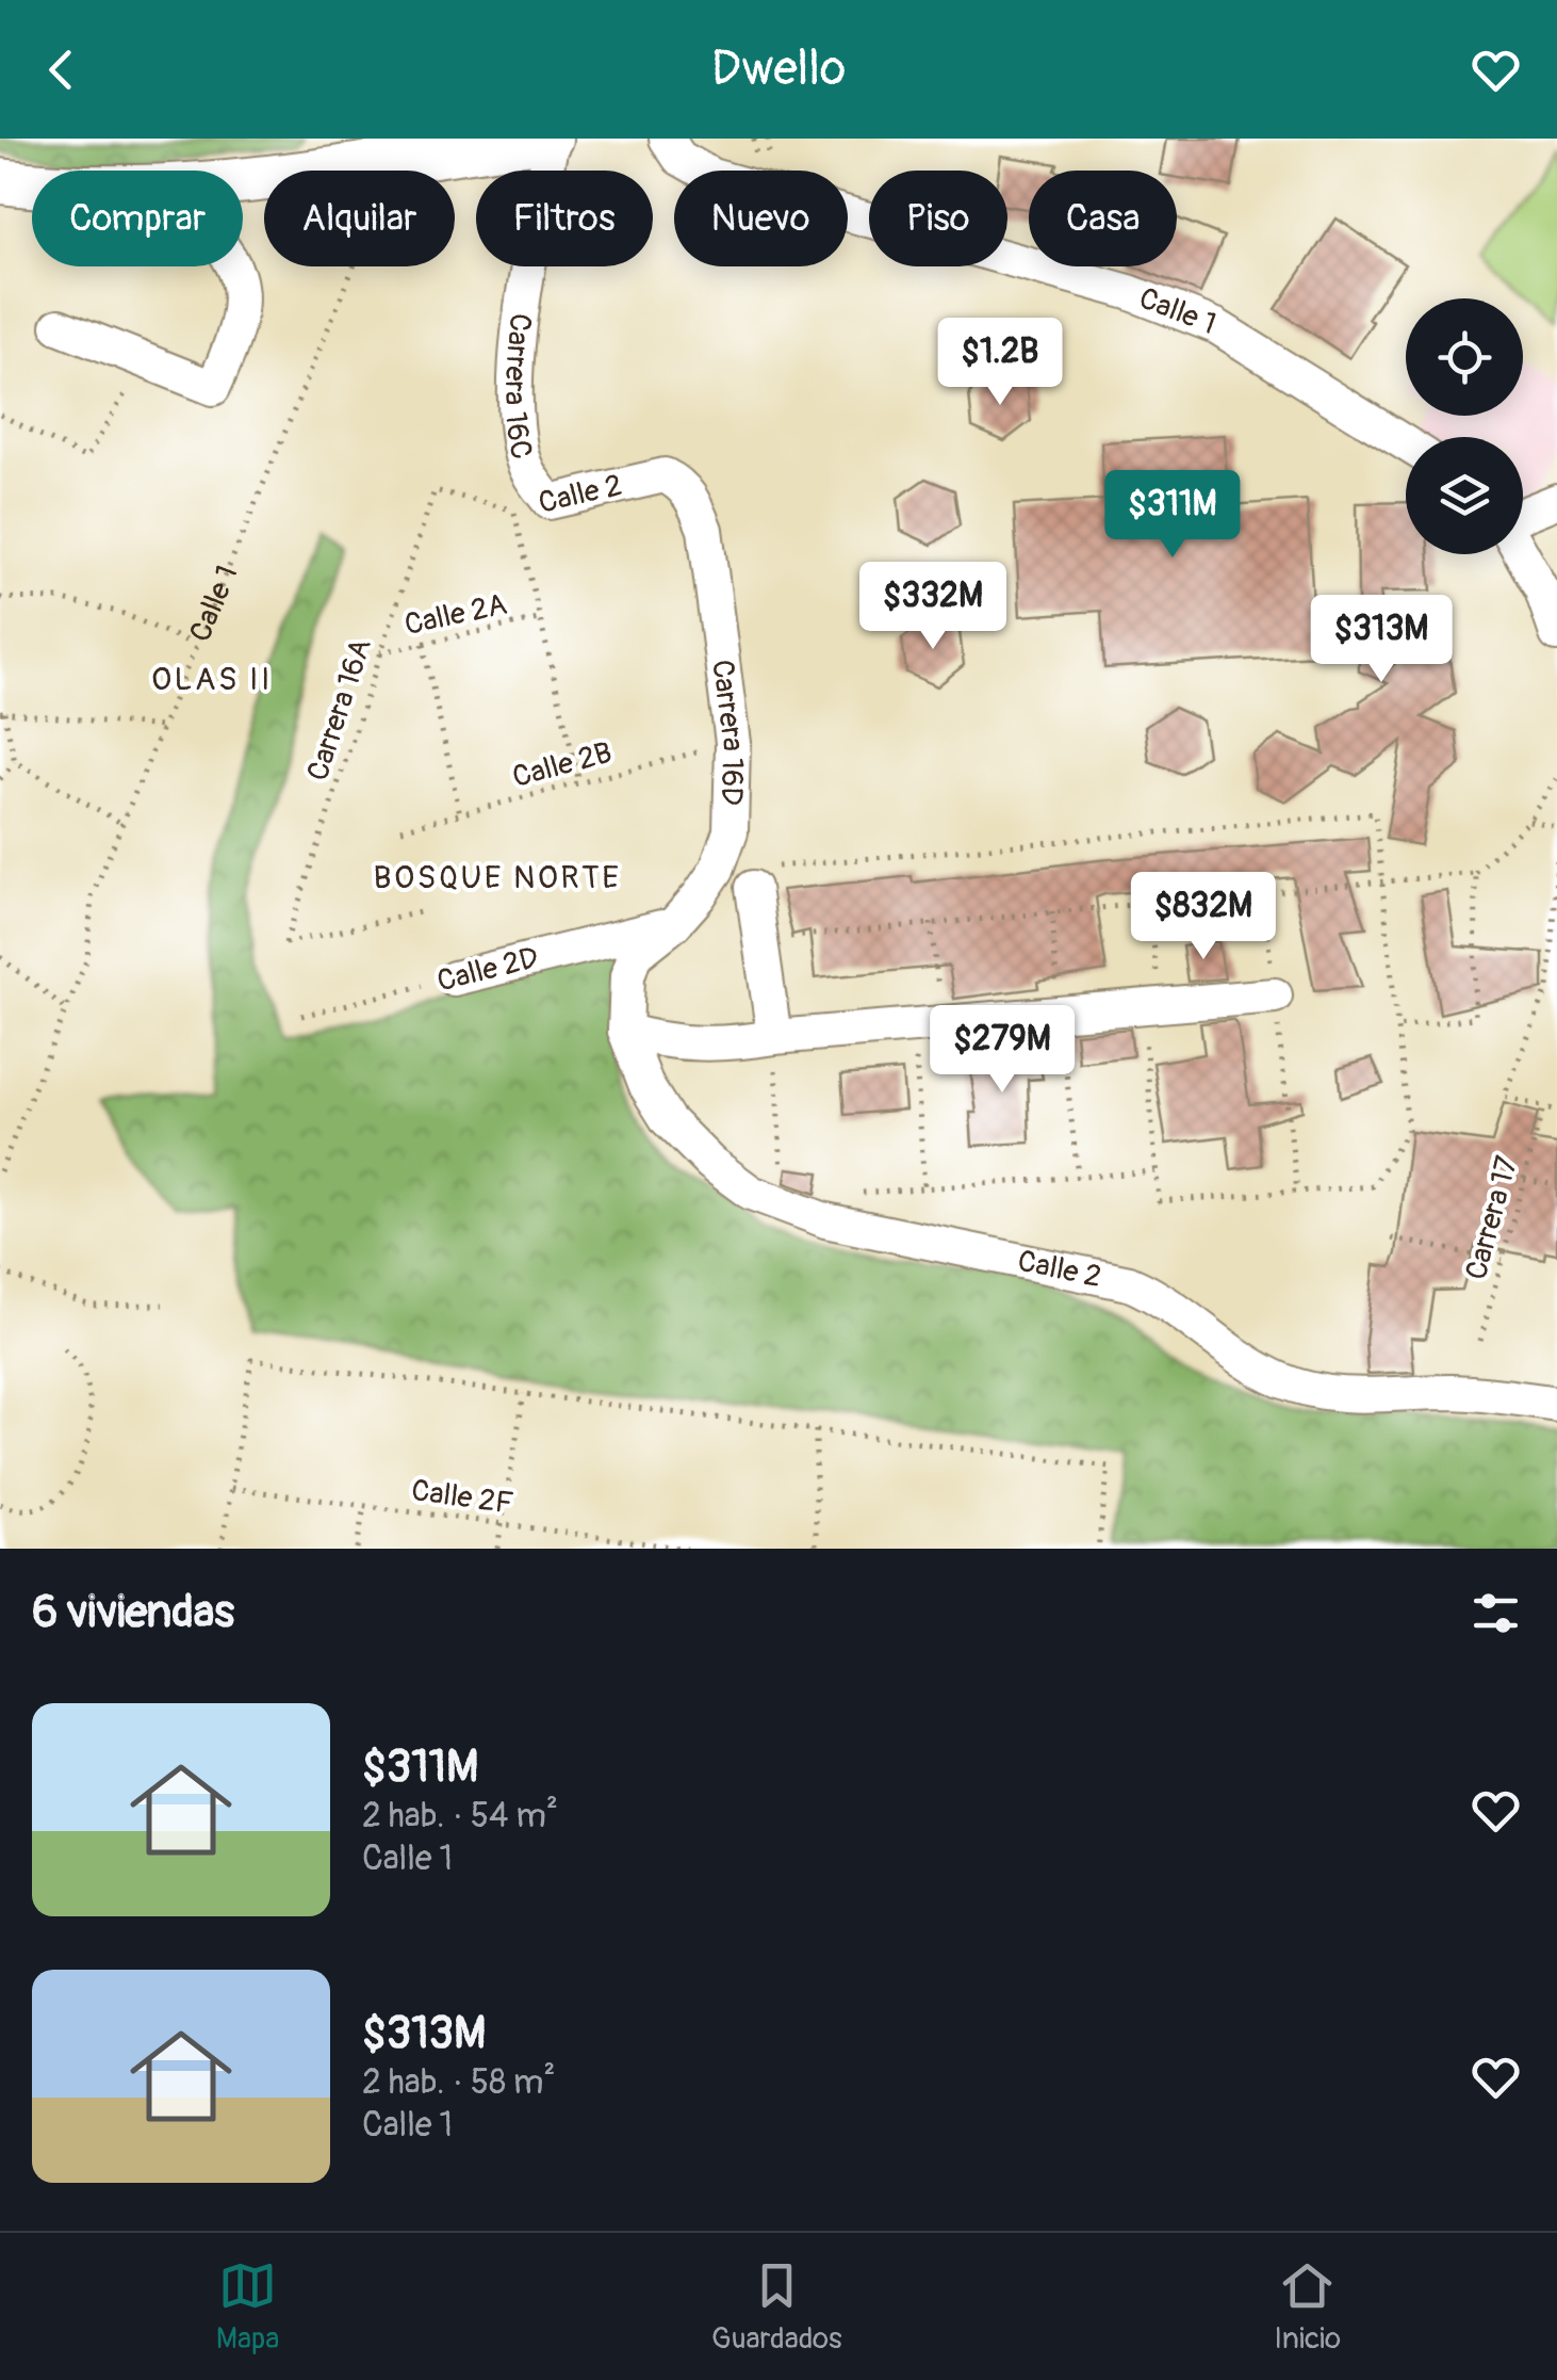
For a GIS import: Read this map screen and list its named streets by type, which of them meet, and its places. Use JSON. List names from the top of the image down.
{
  "streets": {
    "street": [
      "Calle 1",
      "Carrera 16C",
      "Calle 2",
      "Carrera 16D",
      "Calle 2D"
    ],
    "path": [
      "Calle 2A",
      "Carrera 16A",
      "Calle 2B",
      "Carrera 17",
      "Calle 2F"
    ]
  },
  "crossings": [
    ["Carrera 16C", "Calle 2"],
    ["Calle 2", "Carrera 16A"],
    ["Calle 2", "Carrera 16D"],
    ["Calle 2A", "Carrera 16A"],
    ["Carrera 16D", "Calle 2B"],
    ["Carrera 16D", "Calle 2D"]
  ],
  "districts": ["OLAS II", "BOSQUE NORTE"],
  "page": {
    "header": "Dwello",
    "chip": [
      "Comprar",
      "Alquilar",
      "Filtros",
      "Nuevo",
      "Piso",
      "Casa"
    ],
    "price": [
      "$1.2B",
      "$311M",
      "$332M",
      "$313M",
      "$832M",
      "$279M"
    ],
    "heading": "6 viviendas",
    "list": [
      {
        "name": "$311M",
        "note": "2 hab. · 54 m² · Calle 1"
      },
      {
        "name": "$313M",
        "note": "2 hab. · 58 m² · Calle 1"
      }
    ],
    "tabs": ["Mapa", "Guardados", "Inicio"]
  }
}
